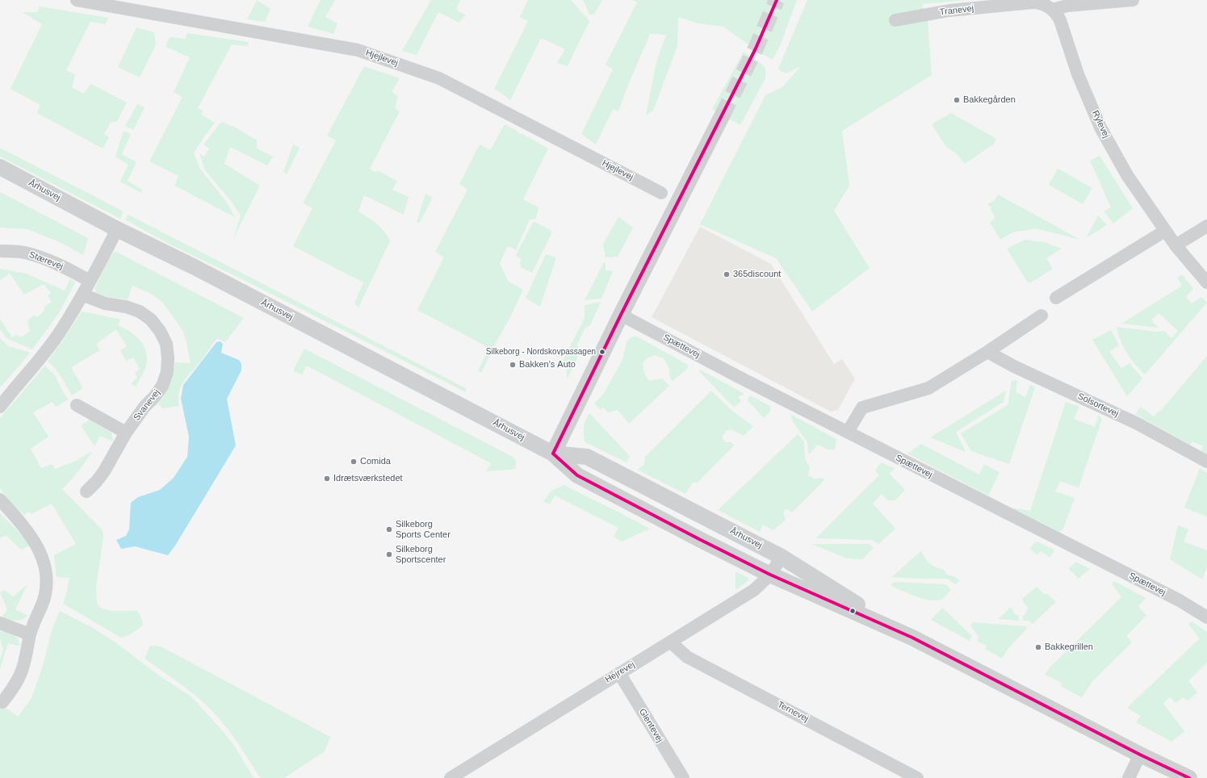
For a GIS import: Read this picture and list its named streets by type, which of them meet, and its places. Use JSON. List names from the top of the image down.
{
  "streets": {
    "street": [
      "Tranevej",
      "Hjejlevej",
      "Rylevej",
      "Århusvej",
      "Stærevej",
      "Spættevej",
      "Svanevej",
      "Solsortevej",
      "Hejrevej",
      "Ternevej",
      "Glentevej"
    ]
  },
  "crossings": [
    ["Tranevej", "Rylevej"],
    ["Århusvej", "Hejrevej"],
    ["Hejrevej", "Ternevej"],
    ["Hejrevej", "Glentevej"]
  ],
  "places": [
    "Bakkegården",
    "365discount",
    "Silkeborg - Nordskovpassagen",
    "Bakken's Auto",
    "Comida",
    "Idrætsværkstedet",
    "Silkeborg Sports Center",
    "Silkeborg Sportscenter",
    "Bakkegrillen"
  ]
}
